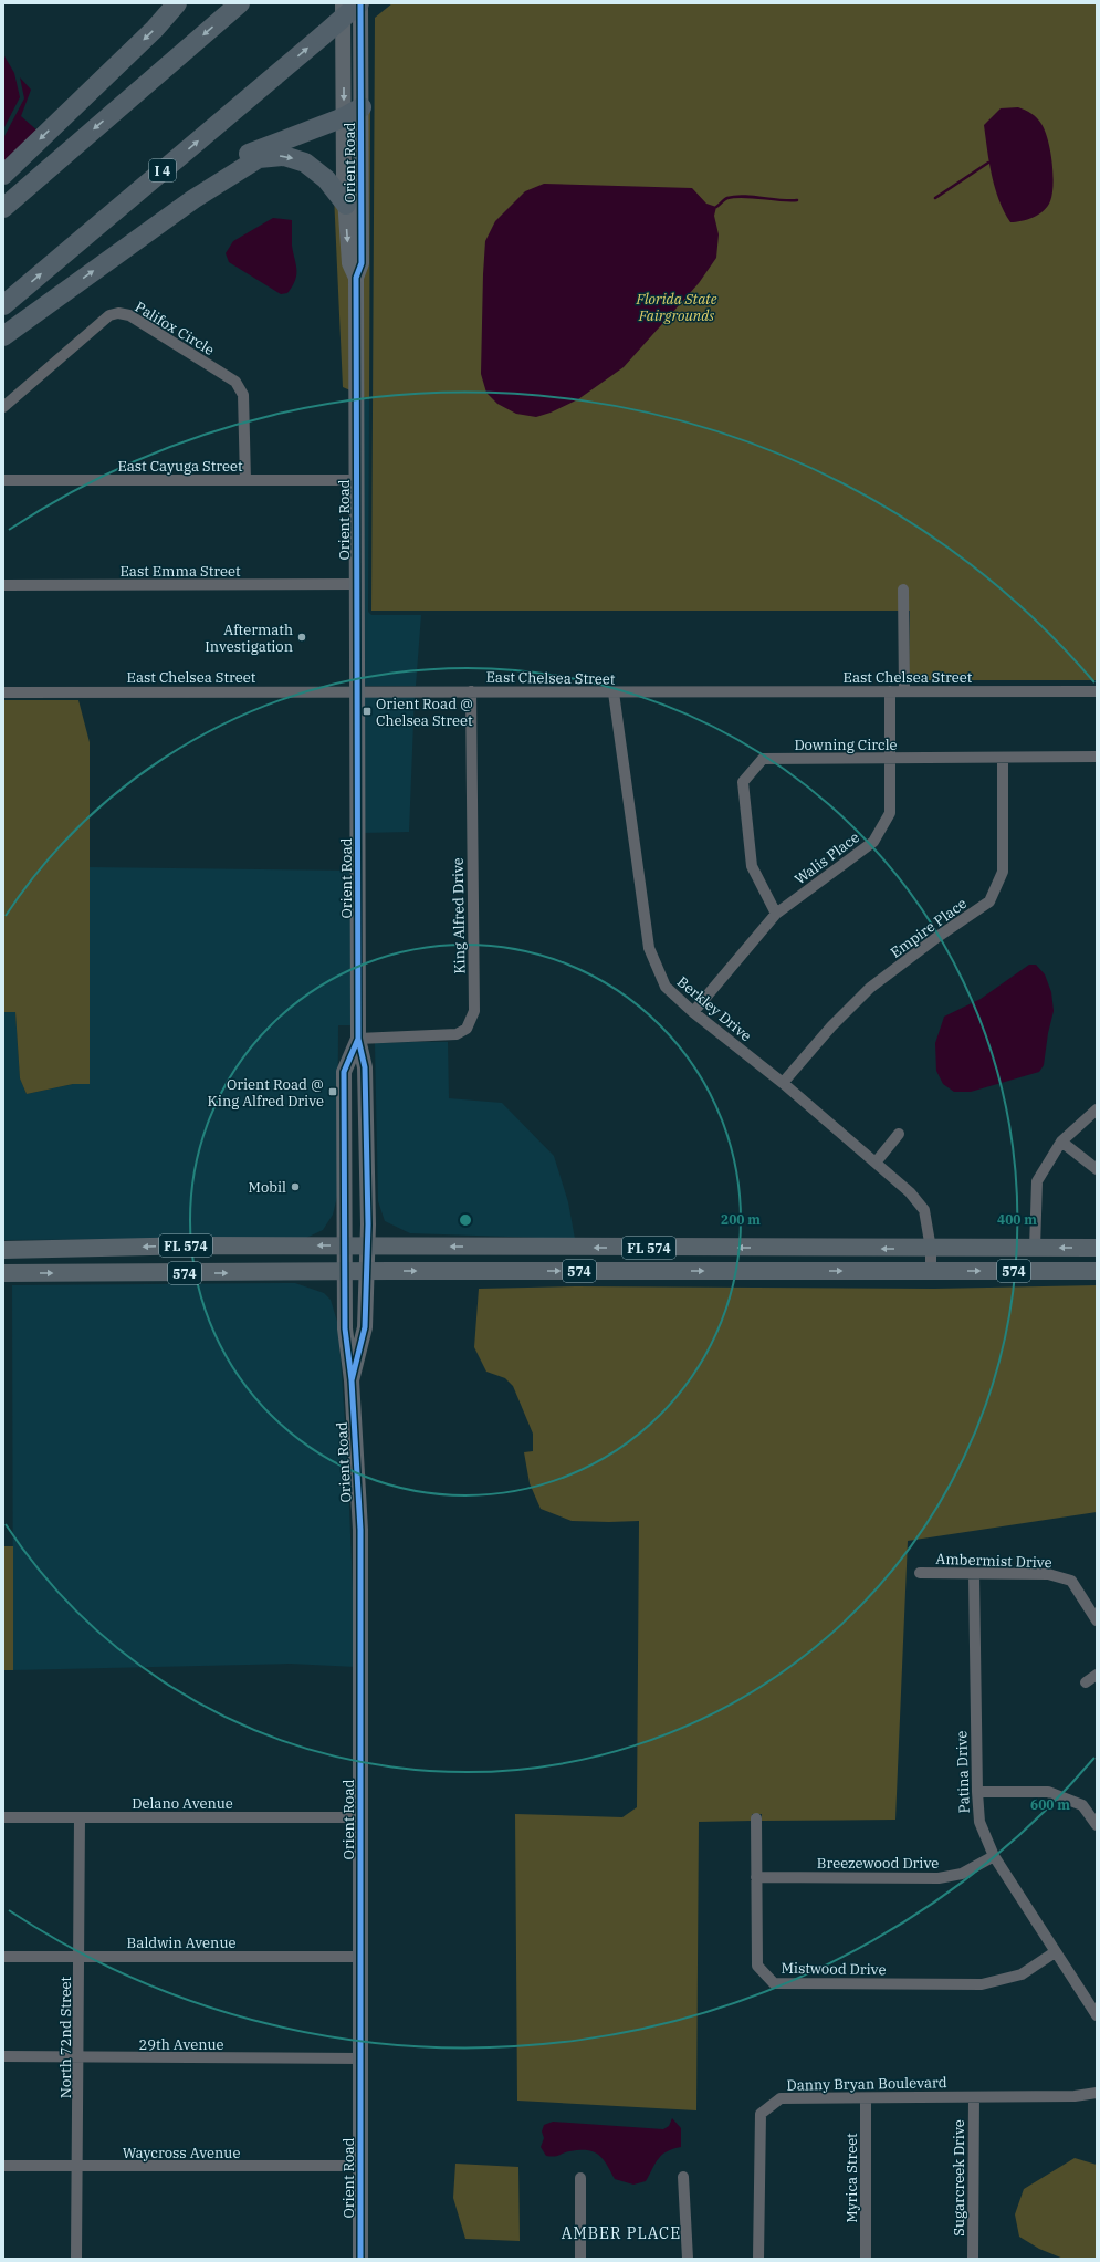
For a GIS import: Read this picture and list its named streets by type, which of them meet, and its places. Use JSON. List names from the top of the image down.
{
  "streets": {
    "highway": ["I 4"],
    "main road": ["FL 574", "574"],
    "street": [
      "Orient Road",
      "Palifox Circle",
      "East Cayuga Street",
      "East Emma Street",
      "East Chelsea Street",
      "Downing Circle",
      "Walis Place",
      "King Alfred Drive",
      "Empire Place",
      "Berkley Drive",
      "Ambermist Drive",
      "Patina Drive",
      "Delano Avenue",
      "Breezewood Drive",
      "Baldwin Avenue",
      "Mistwood Drive",
      "North 72nd Street",
      "29th Avenue",
      "Danny Bryan Boulevard",
      "Waycross Avenue",
      "Myrica Street",
      "Sugarcreek Drive"
    ]
  },
  "crossings": [
    ["Orient Road", "I 4"],
    ["Orient Road", "East Cayuga Street"],
    ["Orient Road", "East Emma Street"],
    ["Orient Road", "East Chelsea Street"],
    ["Orient Road", "King Alfred Drive"],
    ["Orient Road", "FL 574"],
    ["Orient Road", "574"],
    ["Orient Road", "Delano Avenue"],
    ["Orient Road", "Baldwin Avenue"],
    ["Orient Road", "29th Avenue"],
    ["Orient Road", "Waycross Avenue"],
    ["Palifox Circle", "East Cayuga Street"],
    ["East Chelsea Street", "Walis Place"],
    ["East Chelsea Street", "King Alfred Drive"],
    ["East Chelsea Street", "Berkley Drive"],
    ["Downing Circle", "Walis Place"],
    ["Downing Circle", "Empire Place"],
    ["Walis Place", "Berkley Drive"],
    ["Empire Place", "Berkley Drive"],
    ["Berkley Drive", "FL 574"],
    ["Berkley Drive", "574"],
    ["Ambermist Drive", "Patina Drive"],
    ["Patina Drive", "Breezewood Drive"],
    ["Patina Drive", "Mistwood Drive"],
    ["Delano Avenue", "North 72nd Street"],
    ["Breezewood Drive", "Mistwood Drive"],
    ["Baldwin Avenue", "North 72nd Street"],
    ["North 72nd Street", "29th Avenue"],
    ["North 72nd Street", "Waycross Avenue"],
    ["Danny Bryan Boulevard", "Myrica Street"],
    ["Danny Bryan Boulevard", "Sugarcreek Drive"]
  ],
  "districts": ["AMBER PLACE"],
  "parks": ["Florida State Fairgrounds"],
  "places": {
    "other": ["Aftermath Investigation", "Mobil"],
    "transit": ["Orient Road @ Chelsea Street", "Orient Road @ King Alfred Drive"]
  },
  "rings": ["200 m", "400 m", "600 m"]
}
